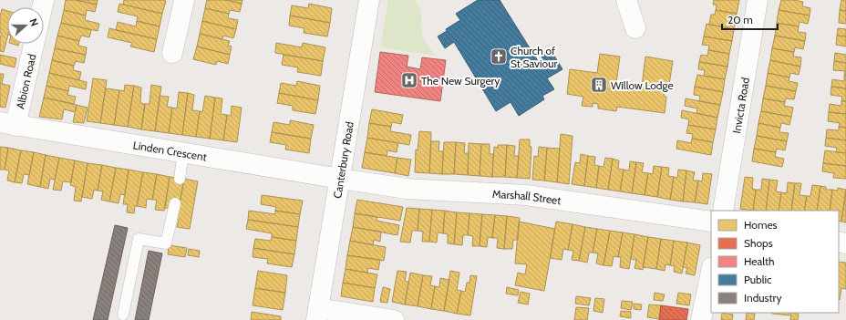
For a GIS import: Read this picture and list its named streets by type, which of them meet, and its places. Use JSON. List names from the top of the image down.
{
  "streets": {
    "street": [
      "Albion Road",
      "Invicta Road",
      "Linden Crescent",
      "Canterbury Road",
      "Marshall Street"
    ]
  },
  "crossings": [
    ["Albion Road", "Linden Crescent"],
    ["Linden Crescent", "Canterbury Road"],
    ["Linden Crescent", "Marshall Street"],
    ["Canterbury Road", "Marshall Street"]
  ],
  "places": {
    "church": ["Church of St Saviour"],
    "hospital": ["The New Surgery"],
    "building": ["Willow Lodge"]
  },
  "legend": [
    "Homes",
    "Shops",
    "Health",
    "Public",
    "Industry"
  ],
  "scale_bar": "20 m",
  "north": "right"
}
